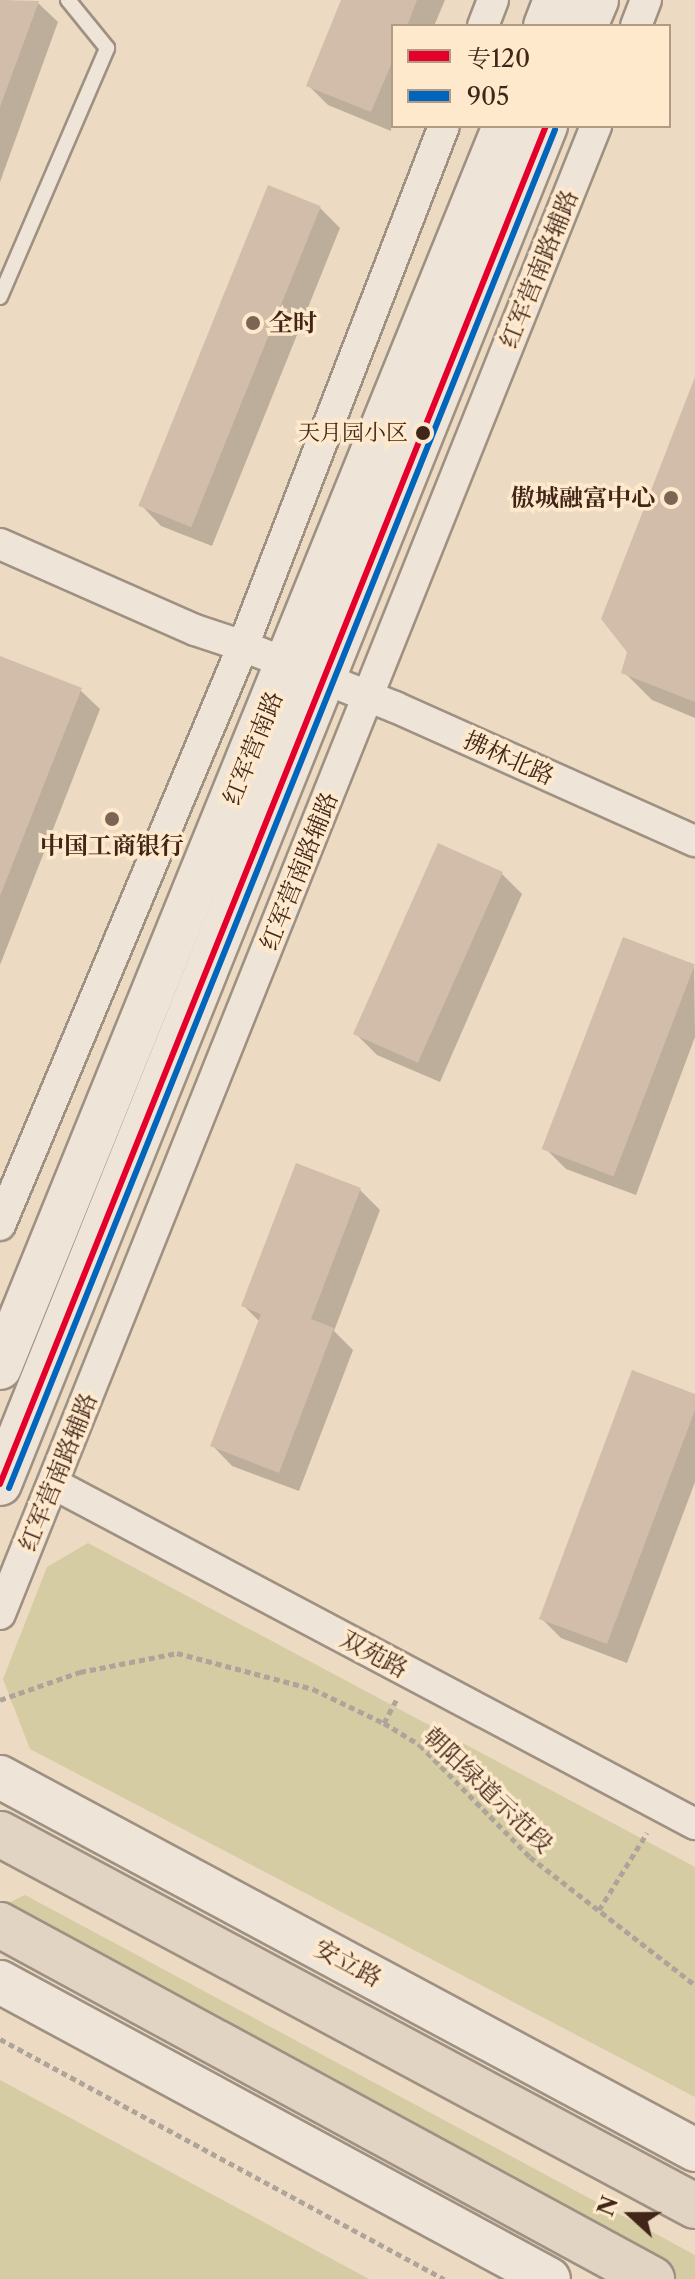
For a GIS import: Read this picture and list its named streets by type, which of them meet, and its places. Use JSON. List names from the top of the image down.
{
  "streets": {
    "main road": ["红军营南路", "安立路"],
    "street": ["红军营南路辅路", "拂林北路", "双苑路"],
    "path": ["朝阳绿道示范段"]
  },
  "crossings": [
    ["红军营南路辅路", "拂林北路"],
    ["红军营南路辅路", "双苑路"],
    ["红军营南路", "拂林北路"]
  ],
  "places": [
    "全时",
    "天月园小区",
    "傲城融富中心",
    "中国工商银行"
  ],
  "lines": ["transit line 专120", "transit line 905"],
  "legend": ["专120", "905"],
  "north": "left"
}
